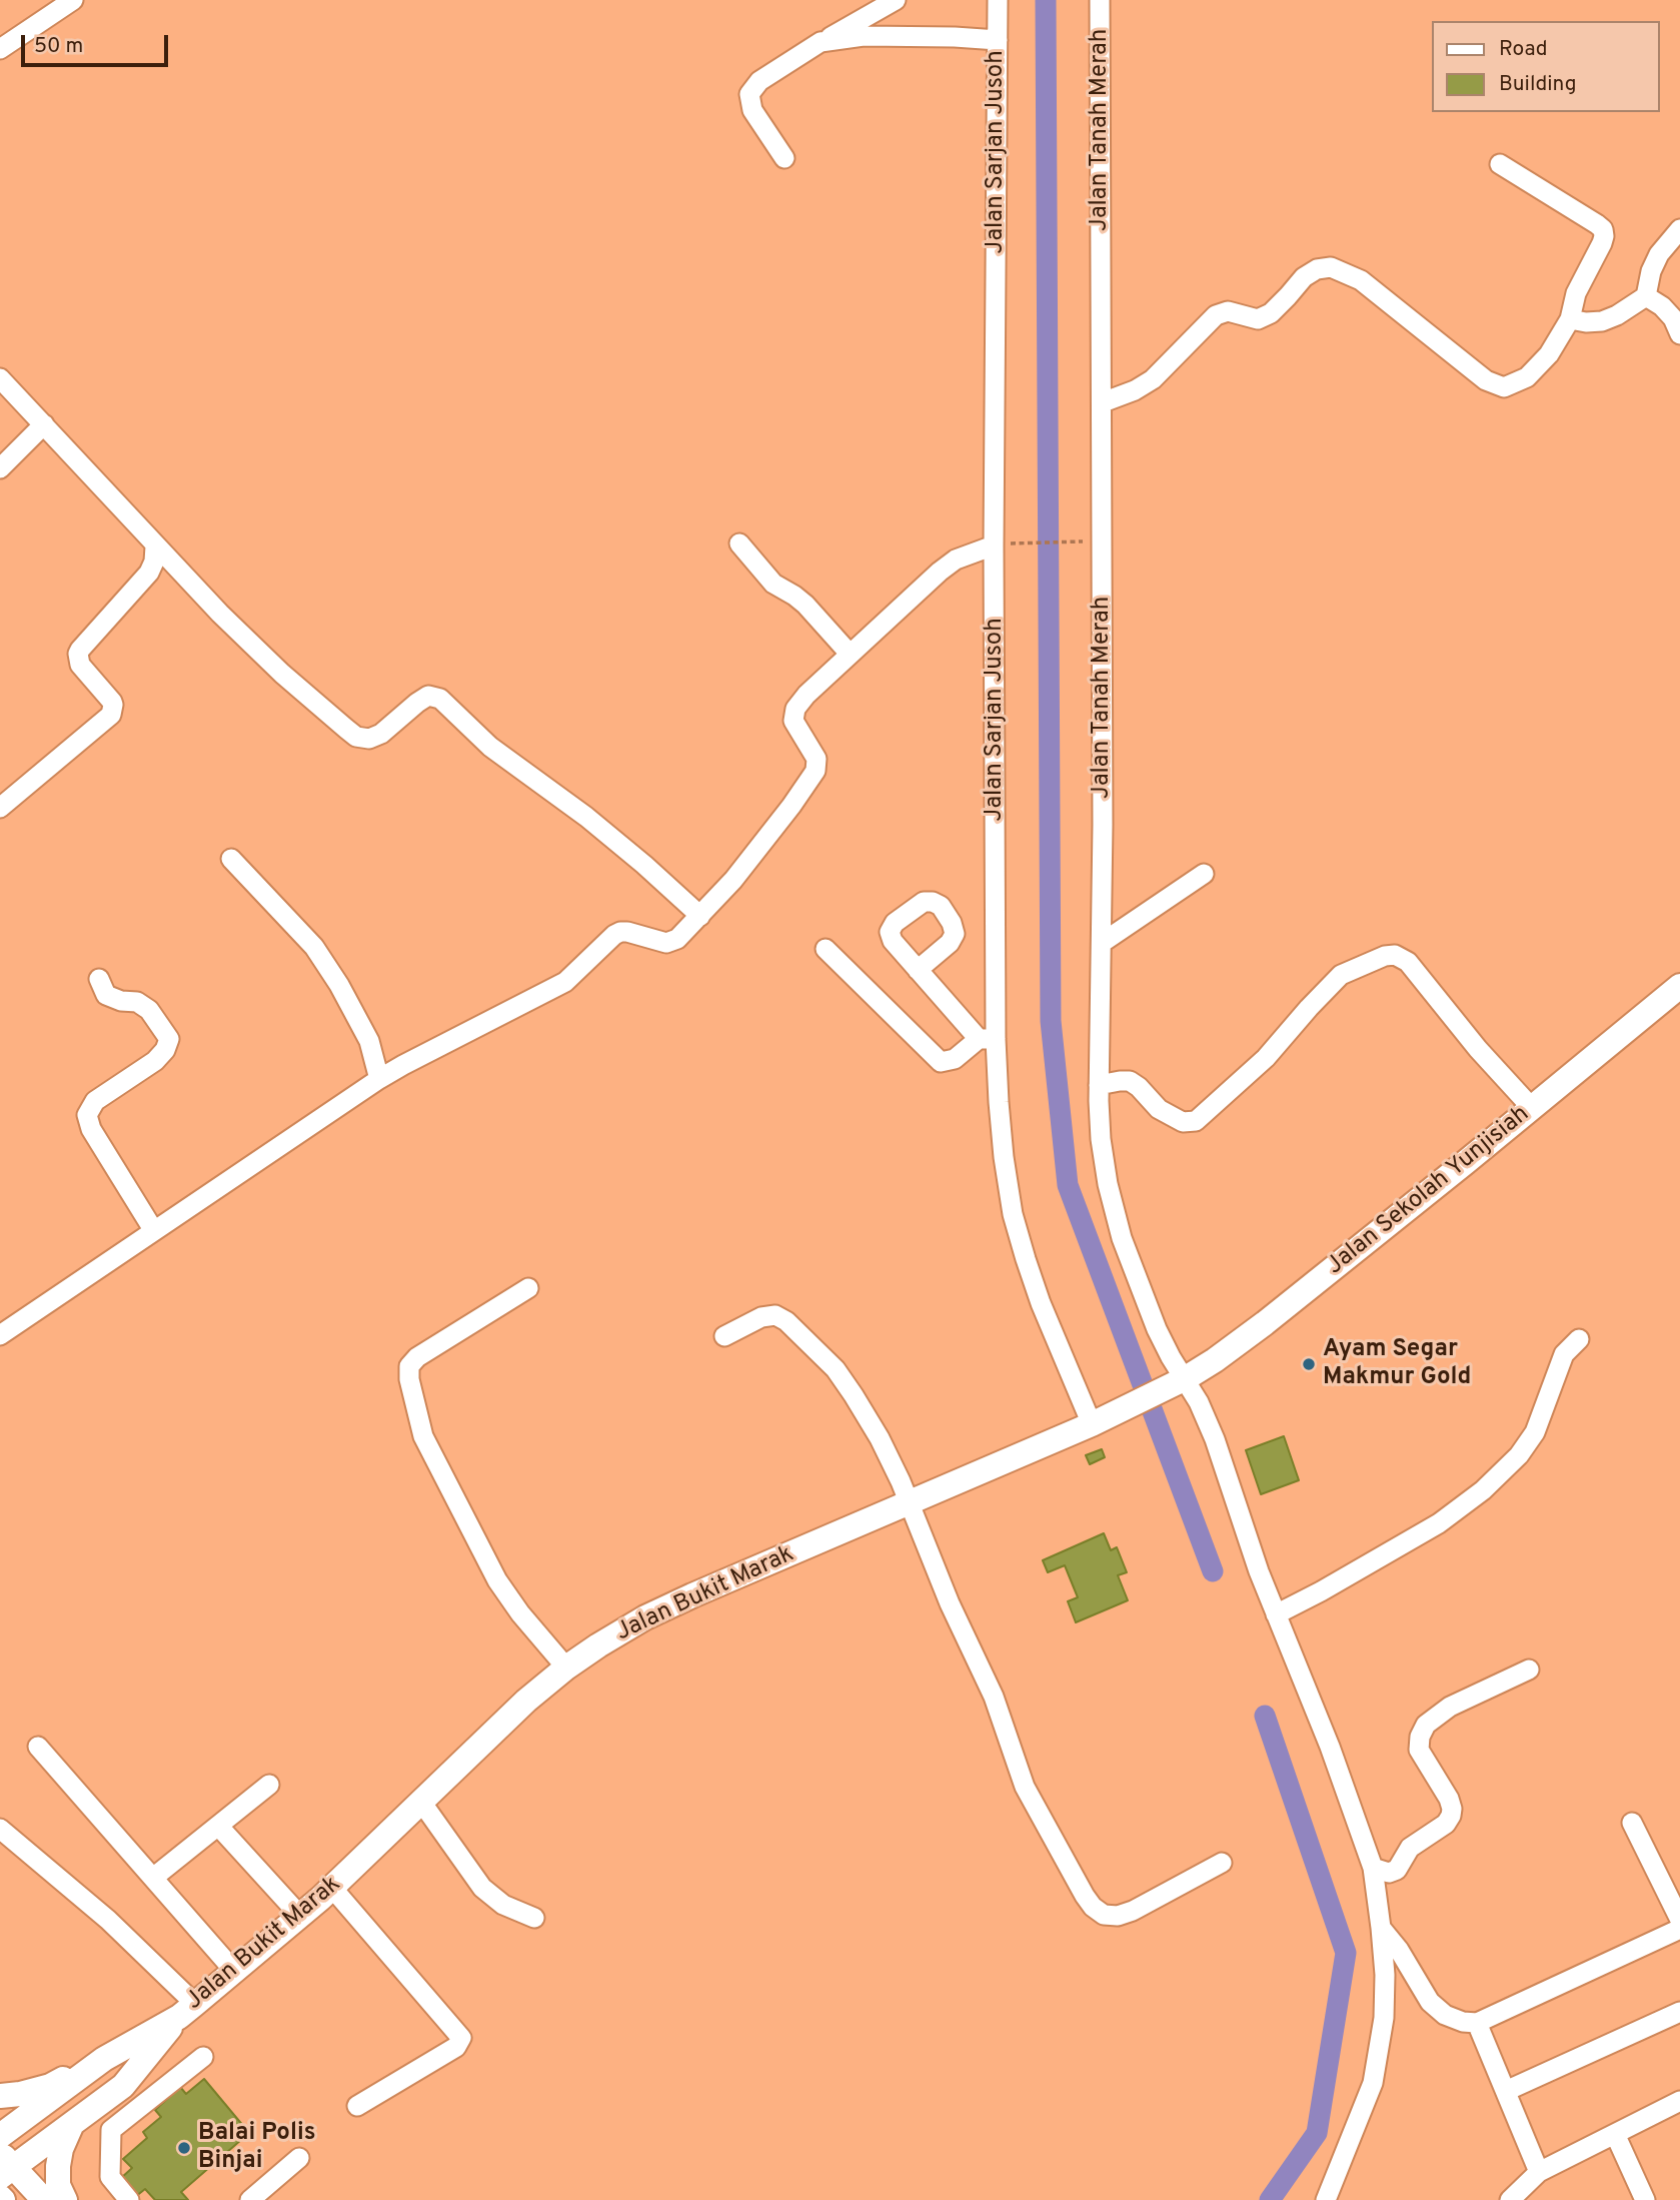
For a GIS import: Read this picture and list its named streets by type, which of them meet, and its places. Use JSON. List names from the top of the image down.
{
  "streets": {
    "main road": ["Jalan Sekolah Yunjisiah", "Jalan Bukit Marak"],
    "street": ["Jalan Tanah Merah", "Jalan Sarjan Jusoh"]
  },
  "crossings": [
    ["Jalan Tanah Merah", "Jalan Sekolah Yunjisiah"],
    ["Jalan Tanah Merah", "Jalan Bukit Marak"],
    ["Jalan Sarjan Jusoh", "Jalan Bukit Marak"],
    ["Jalan Sekolah Yunjisiah", "Jalan Bukit Marak"]
  ],
  "places": ["Ayam Segar Makmur Gold", "Balai Polis Binjai"],
  "legend": ["Road", "Building"],
  "scale_bar": "50 m"
}
